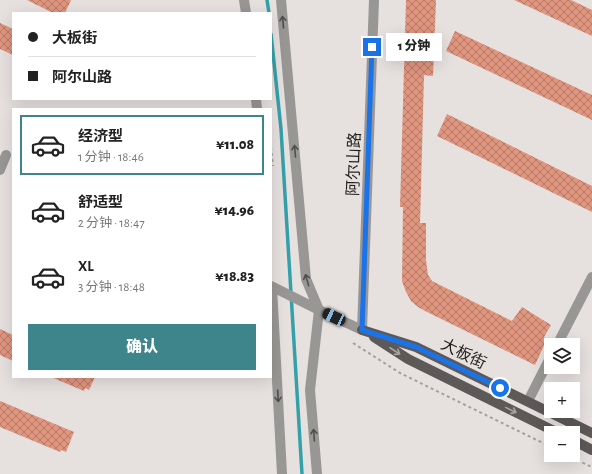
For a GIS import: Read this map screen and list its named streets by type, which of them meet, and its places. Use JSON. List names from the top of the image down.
{
  "streets": {
    "main road": ["大板街"],
    "street": ["阿尔山路"]
  },
  "crossings": [
    ["阿尔山路", "大板街"]
  ],
  "one_way": ["大板街"],
  "page": {
    "banner": ["大板街", "阿尔山路"],
    "bubble": "1 分钟",
    "list": [
      {
        "name": "经济型",
        "note": "1 分钟 · 18:46",
        "value": "¥11.08"
      },
      {
        "name": "舒适型",
        "note": "2 分钟 · 18:47",
        "value": "¥14.96"
      },
      {
        "name": "XL",
        "note": "3 分钟 · 18:48",
        "value": "¥18.83"
      }
    ],
    "buttons": "确认",
    "map_buttons": ["+", "−"]
  }
}
